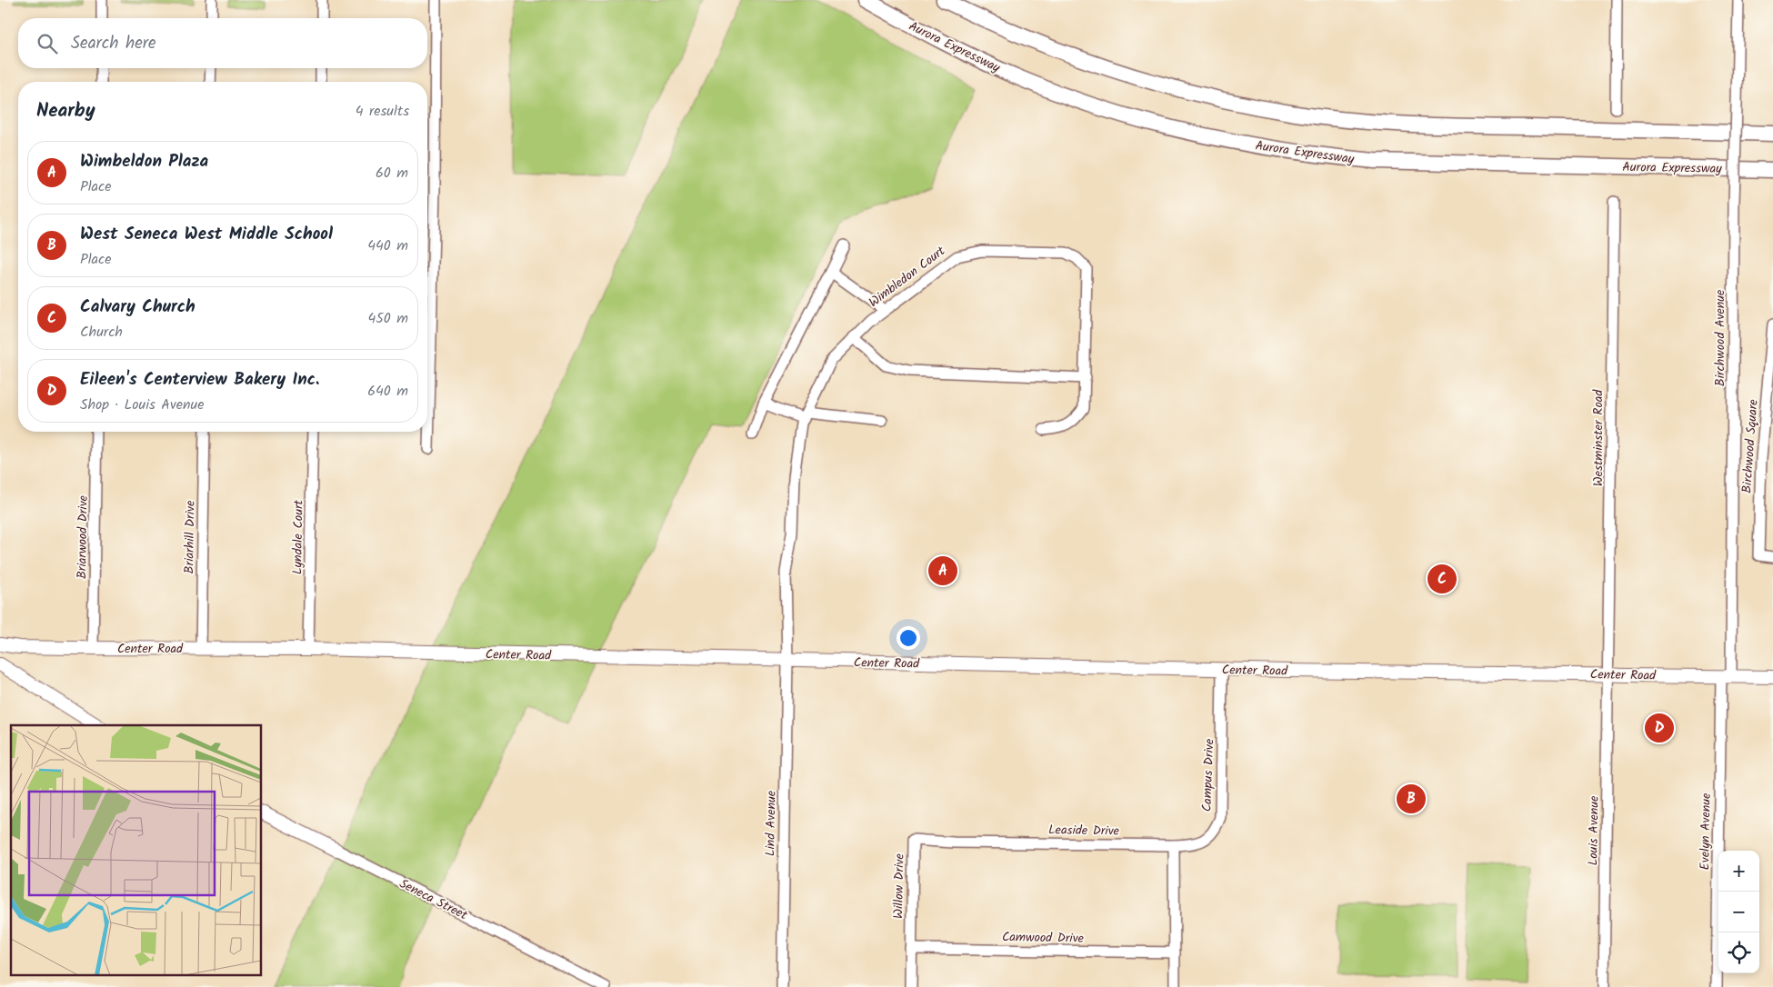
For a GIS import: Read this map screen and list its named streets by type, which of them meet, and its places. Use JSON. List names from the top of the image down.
{
  "streets": {
    "highway": ["Aurora Expressway"],
    "main road": ["Center Road", "Seneca Street"],
    "street": [
      "Wimbledon Court",
      "Birchwood Avenue",
      "Westminster Road",
      "Birchwood Square",
      "Briarwood Drive",
      "Briarhill Drive",
      "Lyndale Court",
      "Campus Drive",
      "Lind Avenue",
      "Leaside Drive",
      "Louis Avenue",
      "Evelyn Avenue",
      "Willow Drive",
      "Camwood Drive"
    ]
  },
  "crossings": [
    ["Wimbledon Court", "Center Road"],
    ["Wimbledon Court", "Lind Avenue"],
    ["Birchwood Avenue", "Center Road"],
    ["Birchwood Avenue", "Evelyn Avenue"],
    ["Westminster Road", "Center Road"],
    ["Westminster Road", "Louis Avenue"],
    ["Briarwood Drive", "Center Road"],
    ["Briarhill Drive", "Center Road"],
    ["Lyndale Court", "Center Road"],
    ["Center Road", "Campus Drive"],
    ["Center Road", "Lind Avenue"],
    ["Center Road", "Louis Avenue"],
    ["Center Road", "Evelyn Avenue"],
    ["Campus Drive", "Leaside Drive"],
    ["Leaside Drive", "Willow Drive"],
    ["Willow Drive", "Camwood Drive"]
  ],
  "page": {
    "search": "Search here",
    "heading": ["Nearby", "4 results"],
    "list": [
      {
        "mark": "A",
        "name": "Wimbeldon Plaza",
        "note": "Place",
        "value": "60 m"
      },
      {
        "mark": "B",
        "name": "West Seneca West Middle School",
        "note": "Place",
        "value": "440 m"
      },
      {
        "mark": "C",
        "name": "Calvary Church",
        "note": "Church",
        "value": "450 m"
      },
      {
        "mark": "D",
        "name": "Eileen's Centerview Bakery Inc.",
        "note": "Shop · Louis Avenue",
        "value": "640 m"
      }
    ],
    "pins": [
      "A",
      "C",
      "D",
      "B"
    ],
    "map_buttons": ["+", "−"]
  }
}
